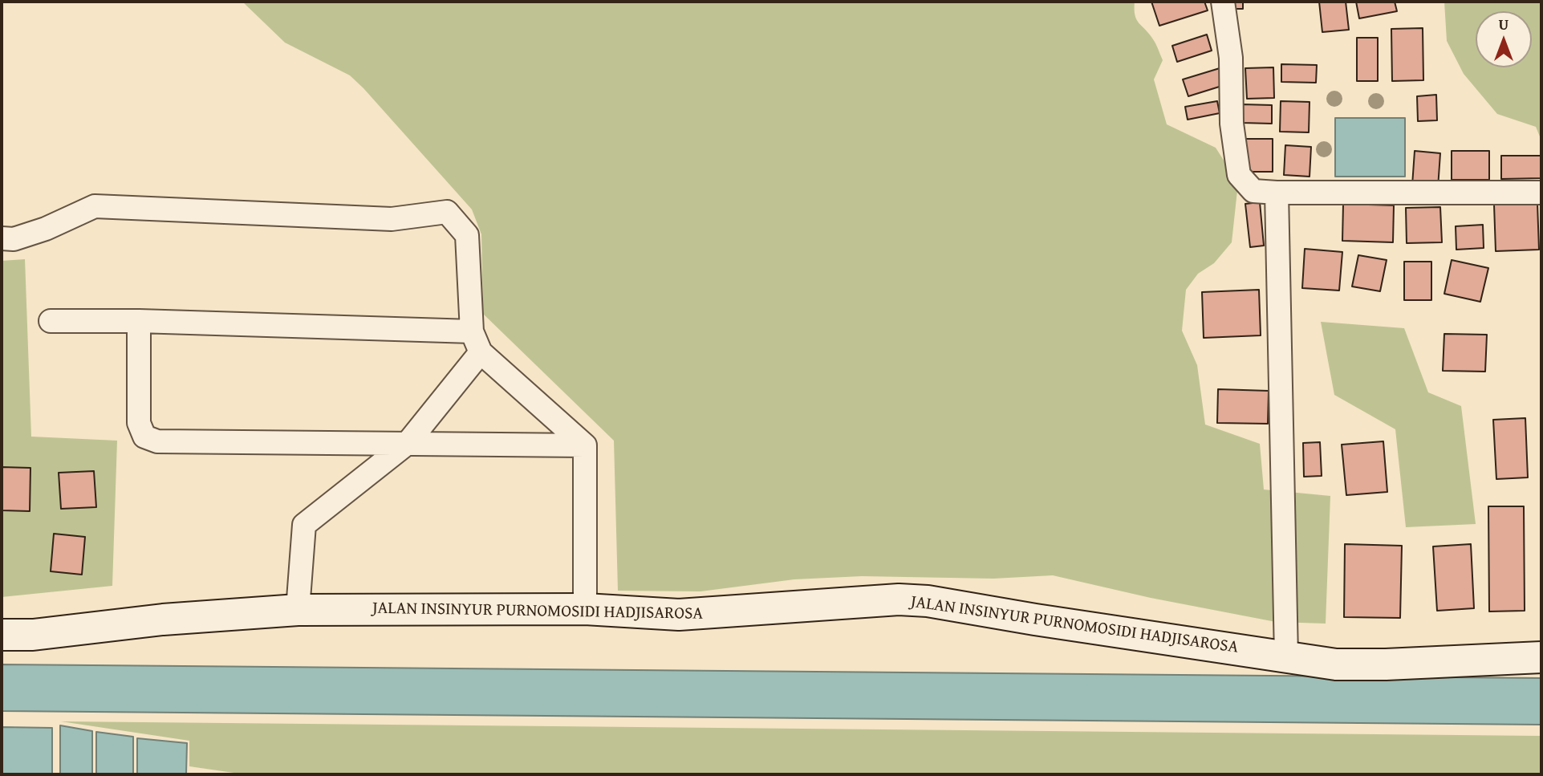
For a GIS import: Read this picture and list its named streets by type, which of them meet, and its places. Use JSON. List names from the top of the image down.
{
  "streets": {
    "street": ["JALAN INSINYUR PURNOMOSIDI HADJISAROSA"]
  },
  "north": "top"
}
